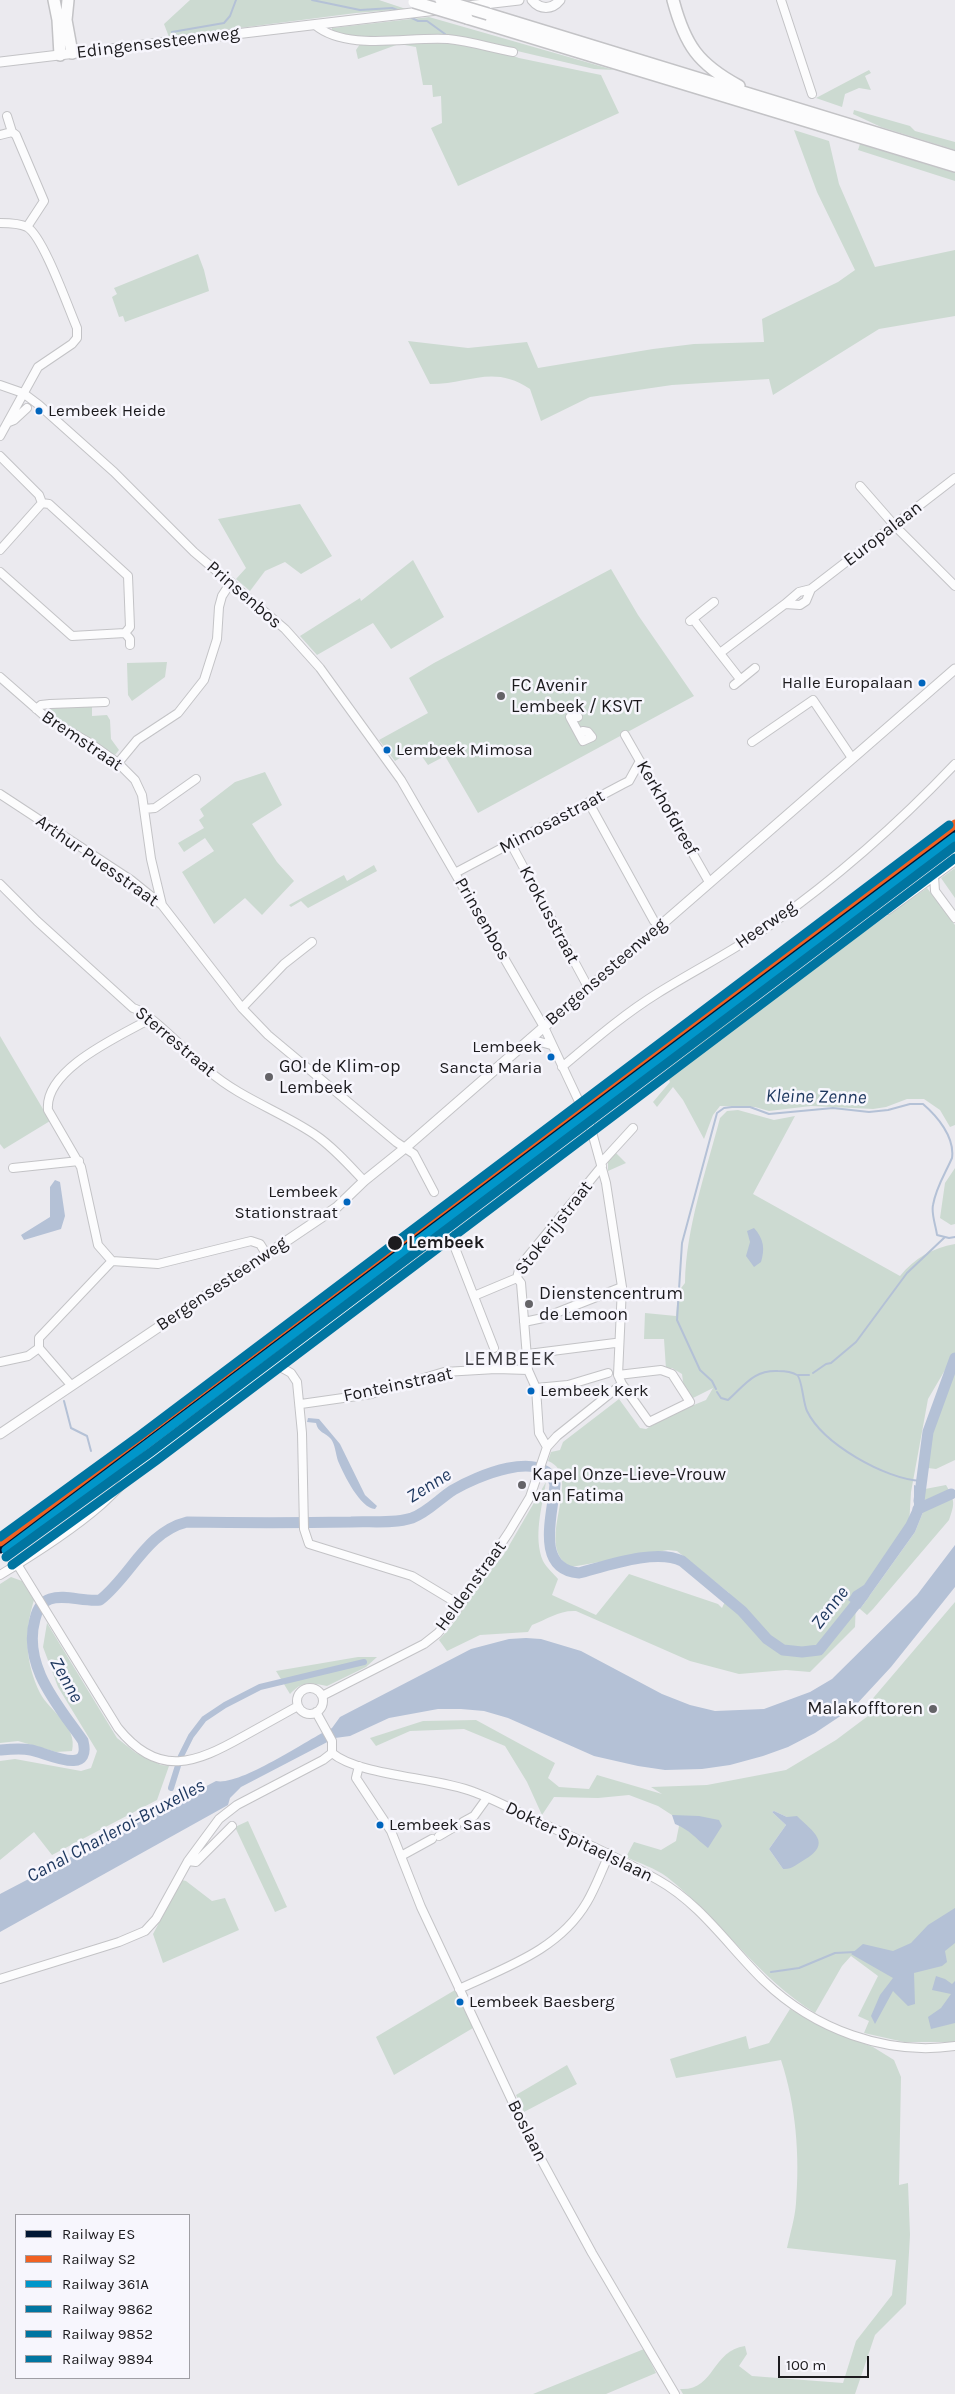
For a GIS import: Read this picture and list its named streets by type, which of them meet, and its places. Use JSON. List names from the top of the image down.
{
  "streets": {
    "main road": ["Edingensesteenweg", "Bergensesteenweg"],
    "street": [
      "Europalaan",
      "Prinsenbos",
      "Bremstraat",
      "Kerkhofdreef",
      "Mimosastraat",
      "Arthur Puesstraat",
      "Krokusstraat",
      "Heerweg",
      "Sterrestraat",
      "Stokerijstraat",
      "Fonteinstraat",
      "Heldenstraat",
      "Dokter Spitaelslaan",
      "Boslaan"
    ]
  },
  "crossings": [
    ["Prinsenbos", "Mimosastraat"],
    ["Prinsenbos", "Heerweg"],
    ["Prinsenbos", "Bergensesteenweg"],
    ["Prinsenbos", "Stokerijstraat"],
    ["Bremstraat", "Arthur Puesstraat"],
    ["Kerkhofdreef", "Mimosastraat"],
    ["Kerkhofdreef", "Bergensesteenweg"],
    ["Mimosastraat", "Krokusstraat"],
    ["Arthur Puesstraat", "Bergensesteenweg"],
    ["Krokusstraat", "Bergensesteenweg"],
    ["Bergensesteenweg", "Sterrestraat"],
    ["Dokter Spitaelslaan", "Boslaan"]
  ],
  "districts": ["LEMBEEK"],
  "water": ["Kleine Zenne", "Zenne", "Canal Charleroi-Bruxelles"],
  "places": [
    "Lembeek Heide",
    "Halle Europalaan",
    "FC Avenir Lembeek / KSVT",
    "Lembeek Mimosa",
    "Lembeek Sancta Maria",
    "GO! de Klim-op Lembeek",
    "Lembeek Stationstraat",
    "Lembeek",
    "Dienstencentrum de Lemoon",
    "Lembeek Kerk",
    "Kapel Onze-Lieve-Vrouw van Fatima",
    "Malakofftoren",
    "Lembeek Sas",
    "Lembeek Baesberg"
  ],
  "lines": [
    "rail line S2",
    "rail line 9852",
    "rail line ES",
    "rail line 361A",
    "rail line 9862",
    "rail line 9894"
  ],
  "legend": [
    "Railway ES",
    "Railway S2",
    "Railway 361A",
    "Railway 9862",
    "Railway 9852",
    "Railway 9894"
  ],
  "scale_bar": "100 m"
}
